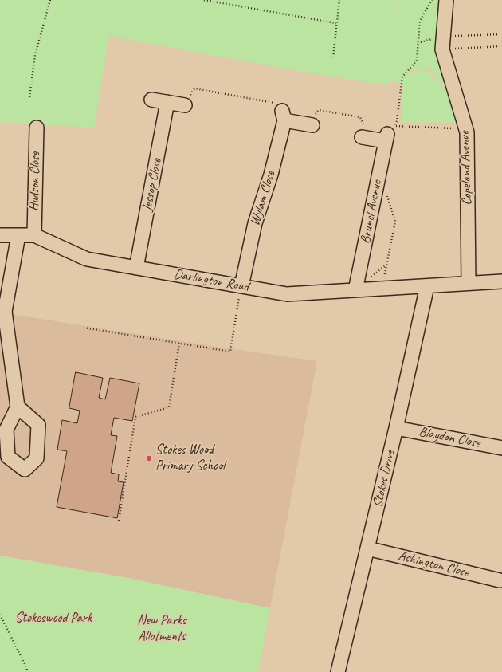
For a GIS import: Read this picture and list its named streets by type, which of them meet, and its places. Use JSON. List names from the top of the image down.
{
  "streets": {
    "street": [
      "Copeland Avenue",
      "Hudson Close",
      "Jessop Close",
      "Wylam Close",
      "Brunel Avenue",
      "Darlington Road",
      "Blaydon Close",
      "Stokes Drive",
      "Ashington Close"
    ]
  },
  "crossings": [
    ["Copeland Avenue", "Darlington Road"],
    ["Hudson Close", "Darlington Road"],
    ["Jessop Close", "Darlington Road"],
    ["Wylam Close", "Darlington Road"],
    ["Brunel Avenue", "Darlington Road"],
    ["Darlington Road", "Stokes Drive"],
    ["Blaydon Close", "Stokes Drive"],
    ["Stokes Drive", "Ashington Close"]
  ],
  "parks": ["Stokeswood Park", "New Parks Allotments"],
  "places": ["Stokes Wood Primary School"]
}
